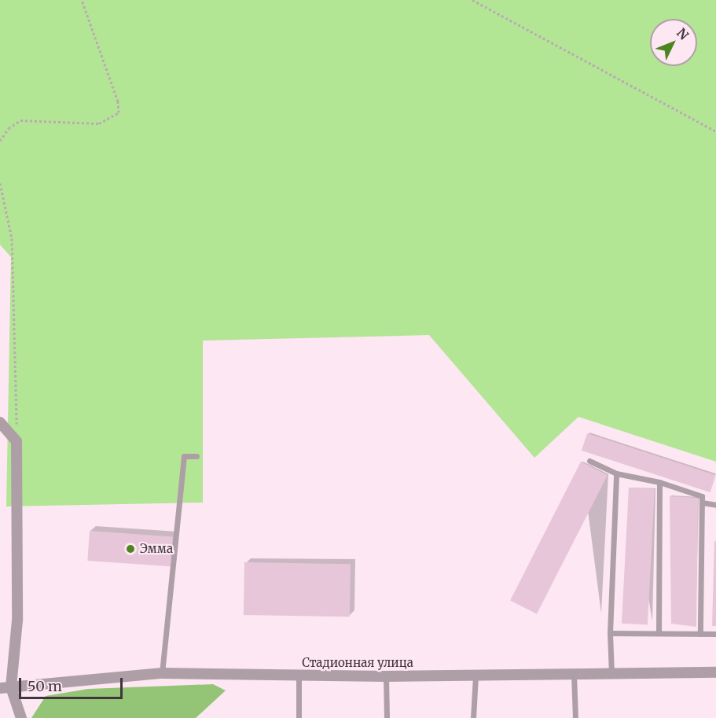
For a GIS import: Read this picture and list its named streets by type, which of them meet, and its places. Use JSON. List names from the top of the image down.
{
  "streets": {
    "street": ["Стадионная улица"]
  },
  "places": ["Эмма"],
  "scale_bar": "50 m",
  "north": "top right"
}
